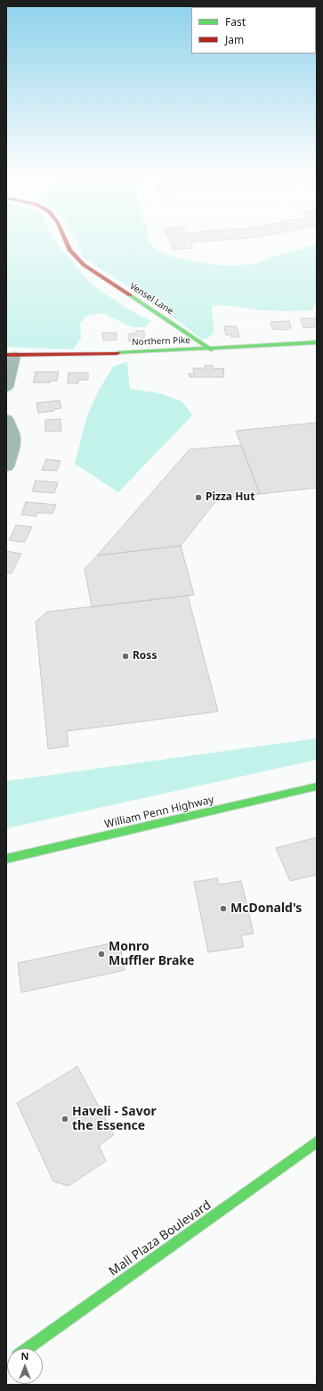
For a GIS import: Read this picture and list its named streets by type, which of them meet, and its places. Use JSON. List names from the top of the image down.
{
  "streets": {
    "main road": [
      "Vensel Lane",
      "Northern Pike",
      "William Penn Highway",
      "Mall Plaza Boulevard"
    ]
  },
  "crossings": [
    ["Vensel Lane", "Northern Pike"]
  ],
  "places": [
    "Pizza Hut",
    "Ross",
    "McDonald's",
    "Monro Muffler Brake",
    "Haveli - Savor the Essence"
  ],
  "legend": ["Fast", "Jam"],
  "north": "top"
}
